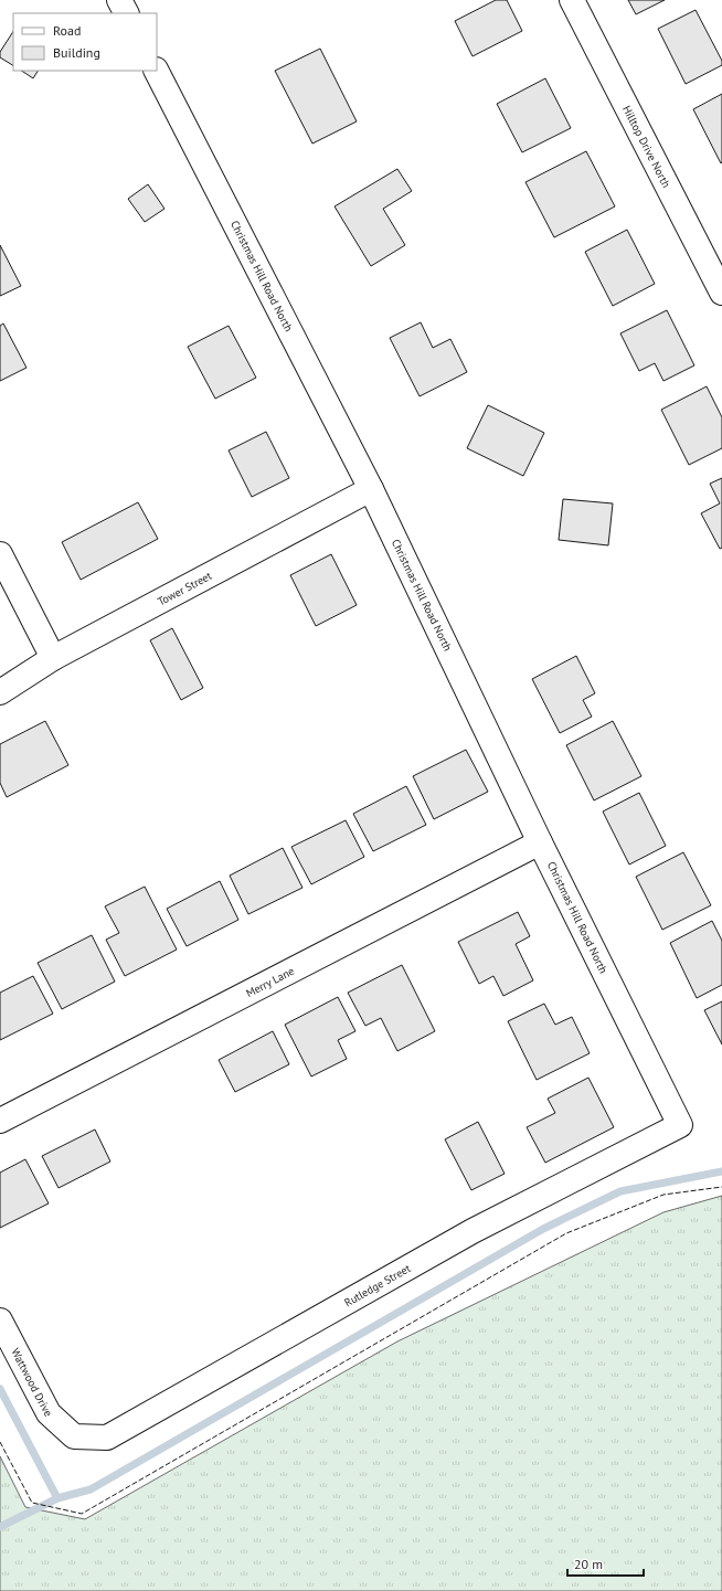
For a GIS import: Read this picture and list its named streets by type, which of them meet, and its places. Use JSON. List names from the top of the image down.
{
  "streets": {
    "street": [
      "Hilltop Drive North",
      "Christmas Hill Road North",
      "Tower Street",
      "Merry Lane",
      "Rutledge Street",
      "Wattwood Drive"
    ]
  },
  "crossings": [
    ["Christmas Hill Road North", "Tower Street"],
    ["Christmas Hill Road North", "Merry Lane"],
    ["Christmas Hill Road North", "Rutledge Street"],
    ["Rutledge Street", "Wattwood Drive"]
  ],
  "legend": ["Road", "Building"],
  "scale_bar": "20 m"
}
